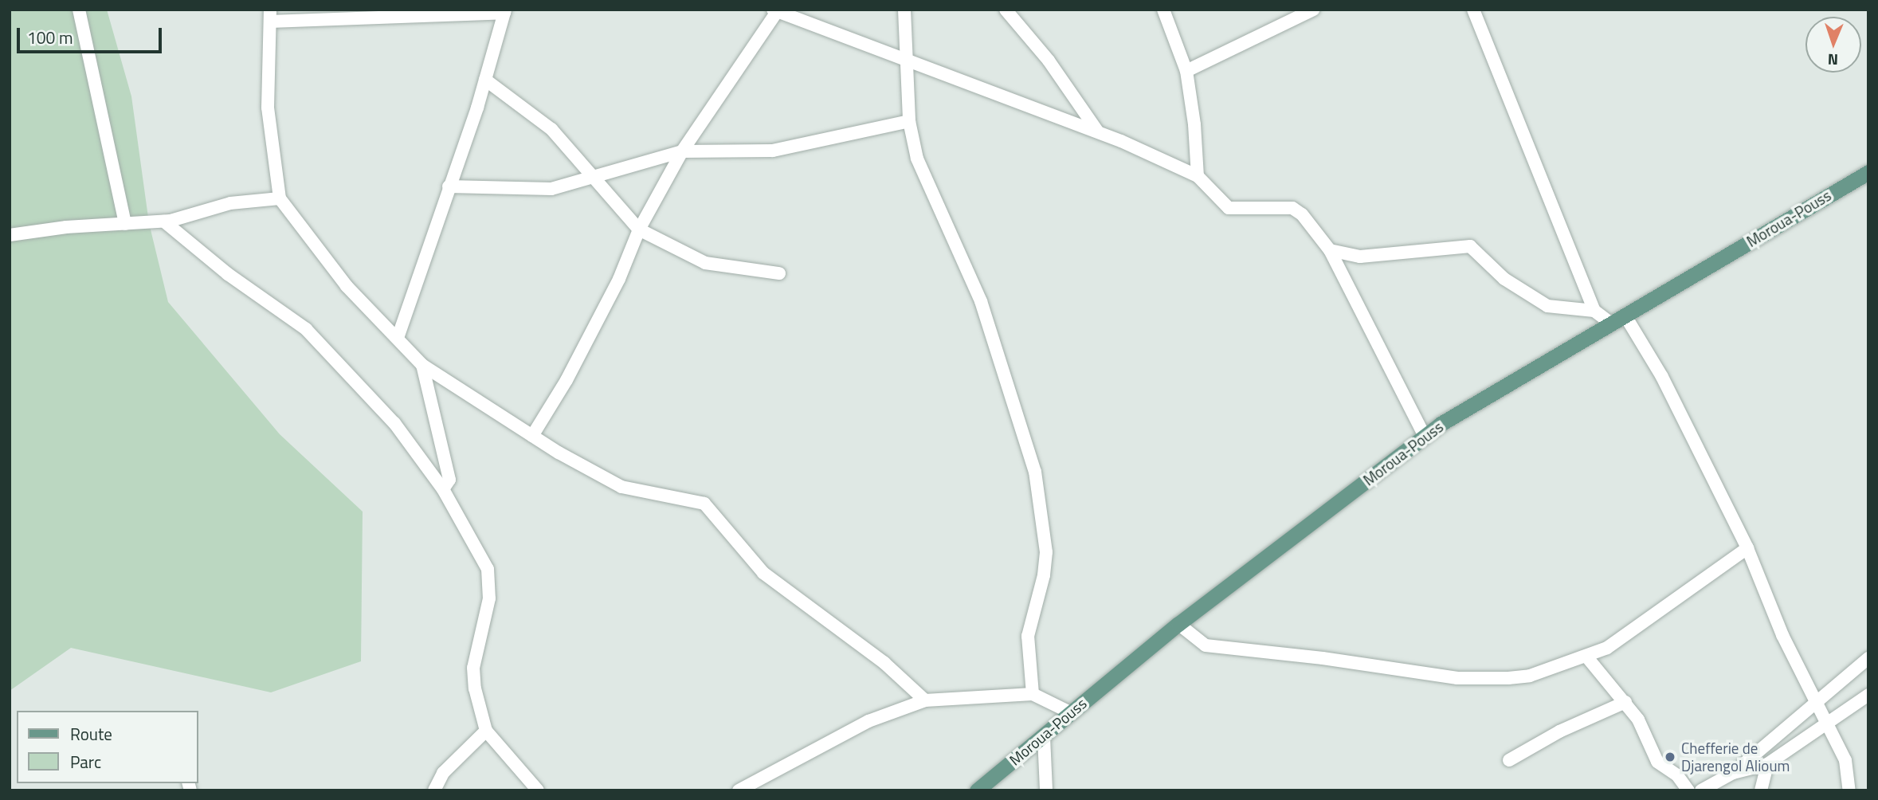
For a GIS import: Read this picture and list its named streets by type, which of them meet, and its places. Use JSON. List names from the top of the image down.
{
  "streets": {
    "main road": ["Moroua-Pouss"]
  },
  "places": ["Chefferie de Djarengol Alioum"],
  "legend": ["Route", "Parc"],
  "scale_bar": "100 m",
  "north": "bottom"
}
